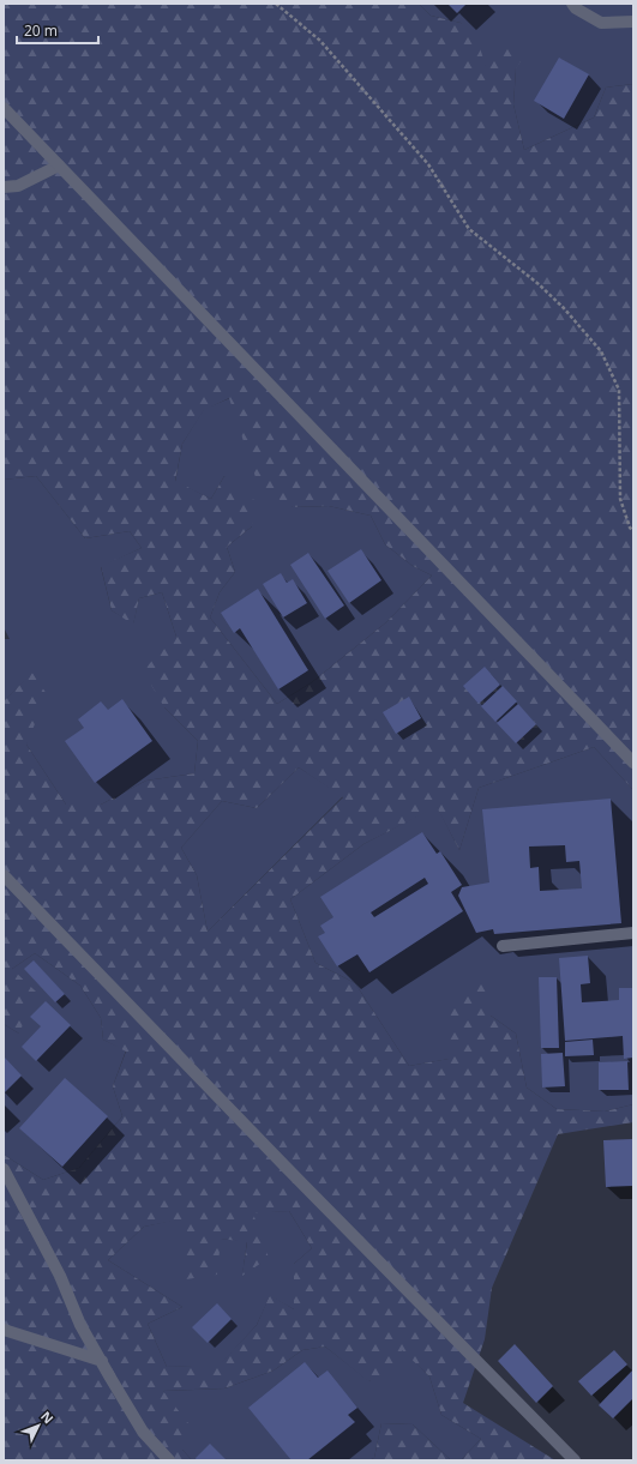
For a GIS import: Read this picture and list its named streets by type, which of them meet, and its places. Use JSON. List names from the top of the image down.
{
  "scale_bar": "20 m",
  "north": "top right"
}
